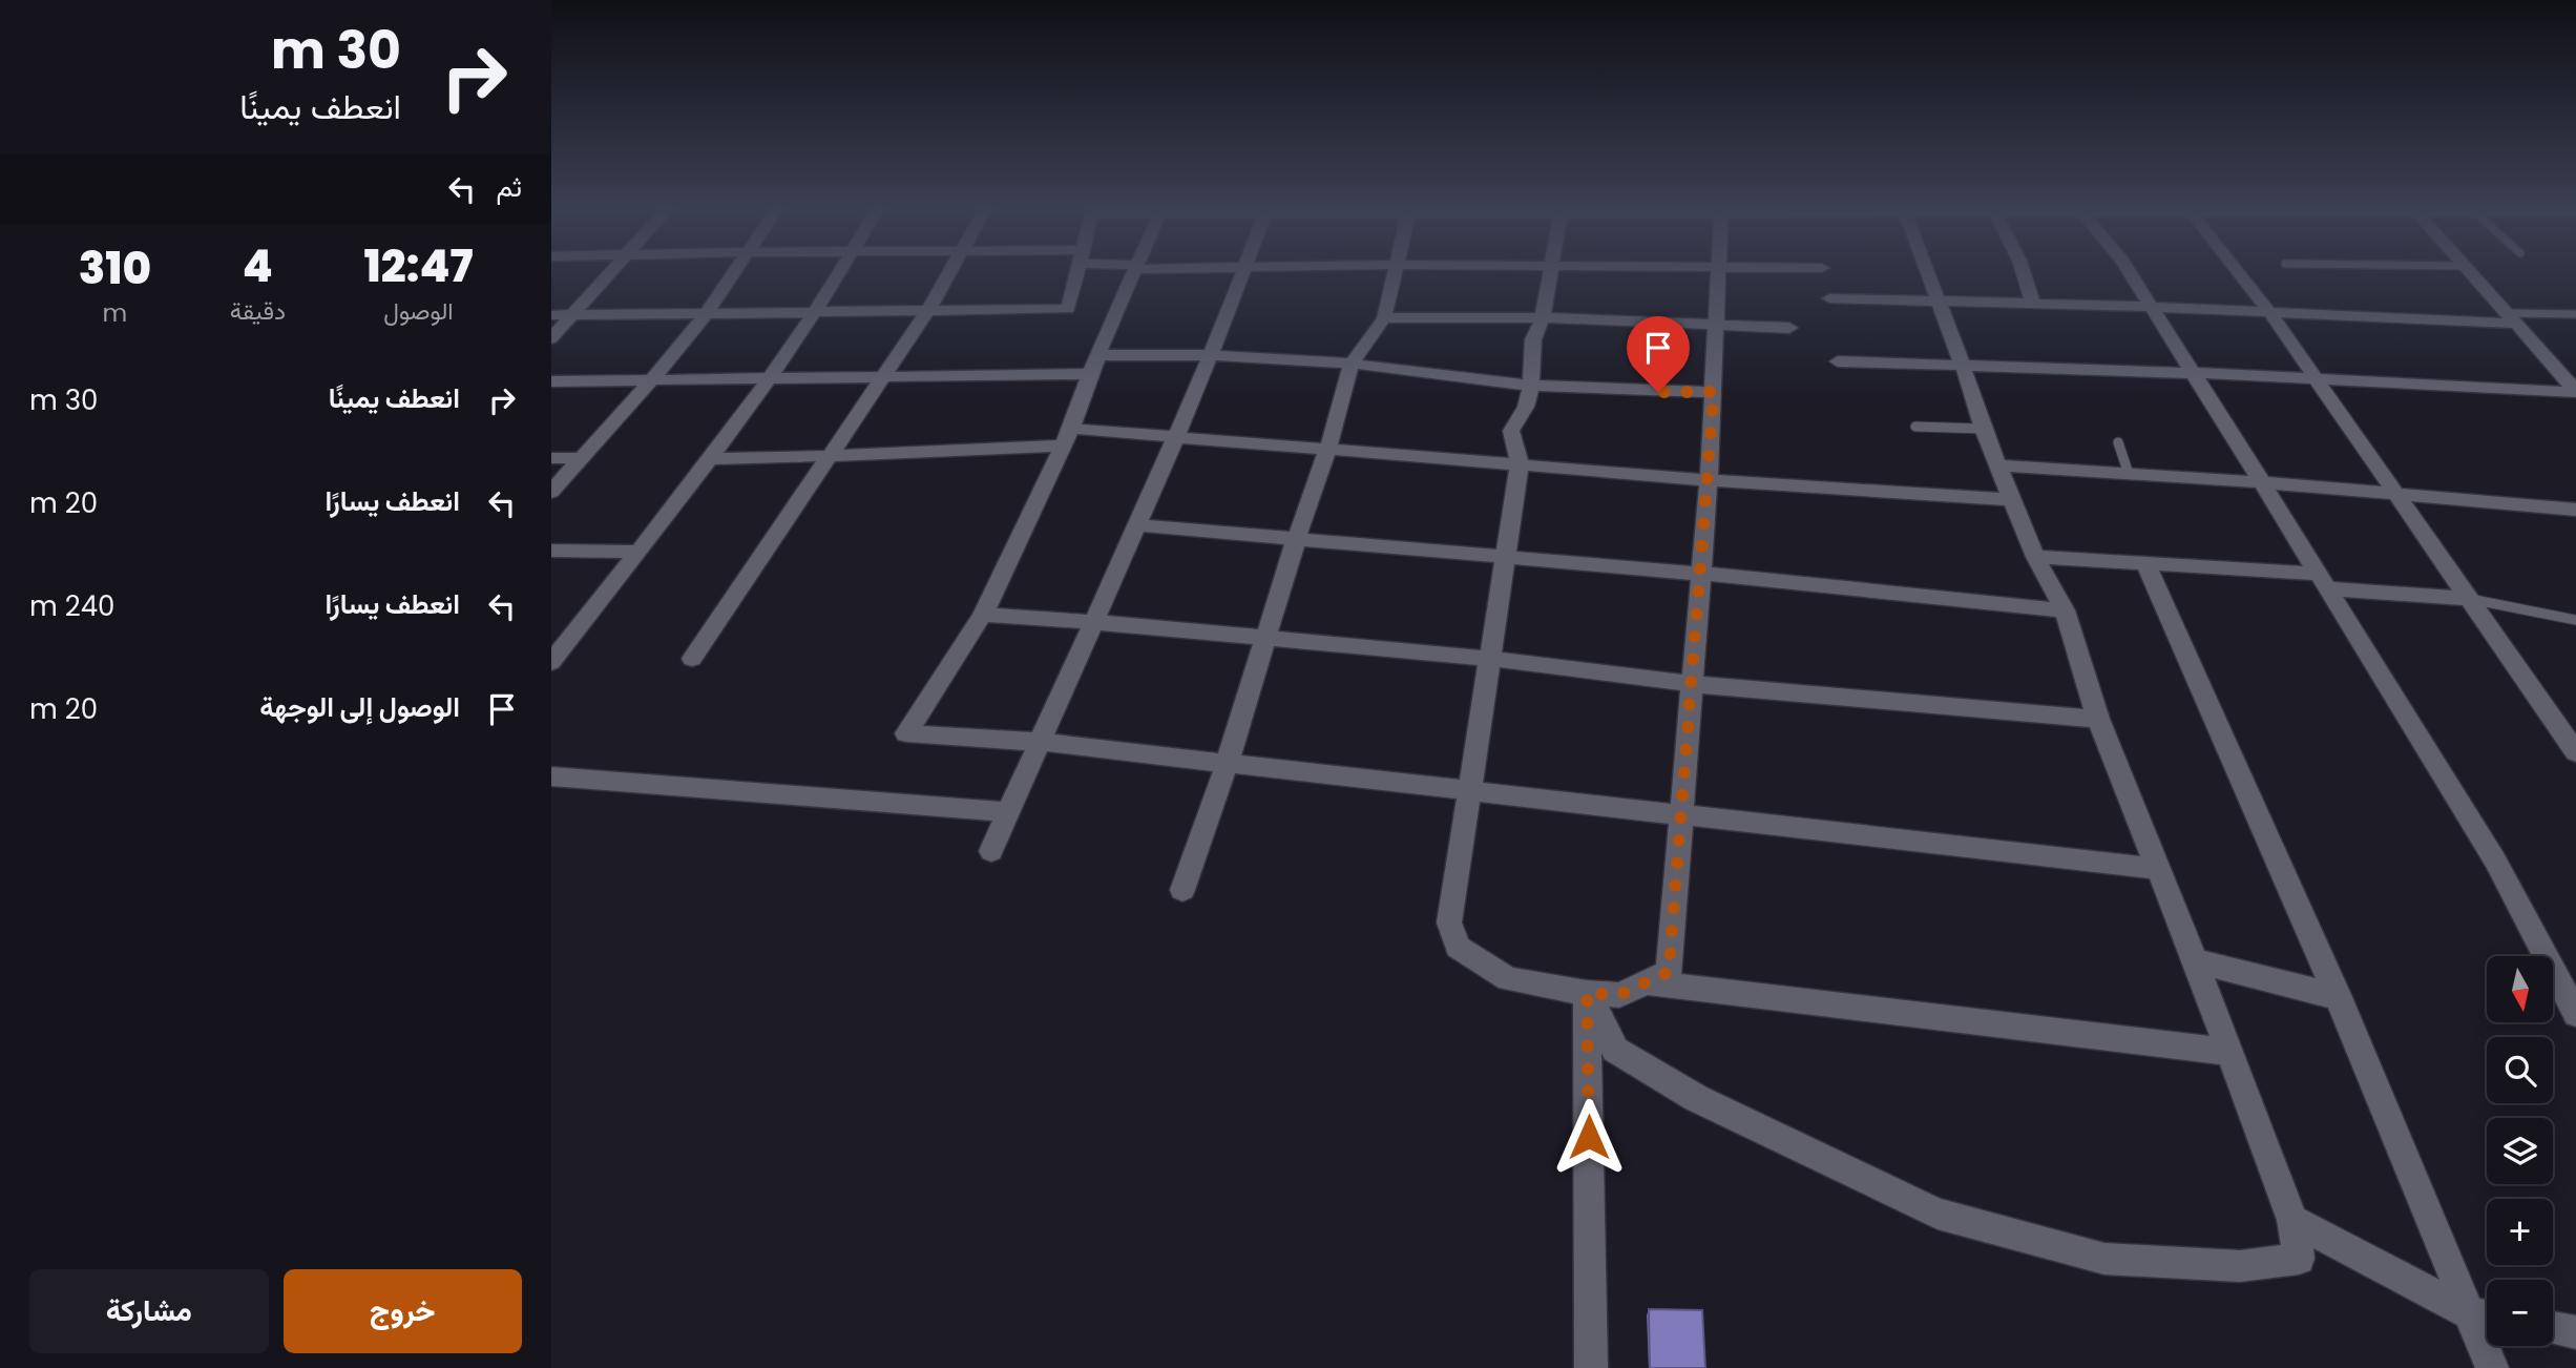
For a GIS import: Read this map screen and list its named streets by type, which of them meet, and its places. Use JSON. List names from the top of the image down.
{
  "north": "bottom",
  "page": {
    "turn": ["30 m", "انعطف يمينًا"],
    "then": "ثم",
    "eta": [
      "12:47",
      "الوصول",
      "4",
      "دقيقة",
      "310",
      "m"
    ],
    "list": [
      {
        "name": "انعطف يمينًا",
        "value": "30 m"
      },
      {
        "name": "انعطف يسارًا",
        "value": "20 m"
      },
      {
        "name": "انعطف يسارًا",
        "value": "240 m"
      },
      {
        "name": "الوصول إلى الوجهة",
        "value": "20 m"
      }
    ],
    "map_buttons": ["+", "−"],
    "buttons": ["خروج", "مشاركة"]
  }
}
